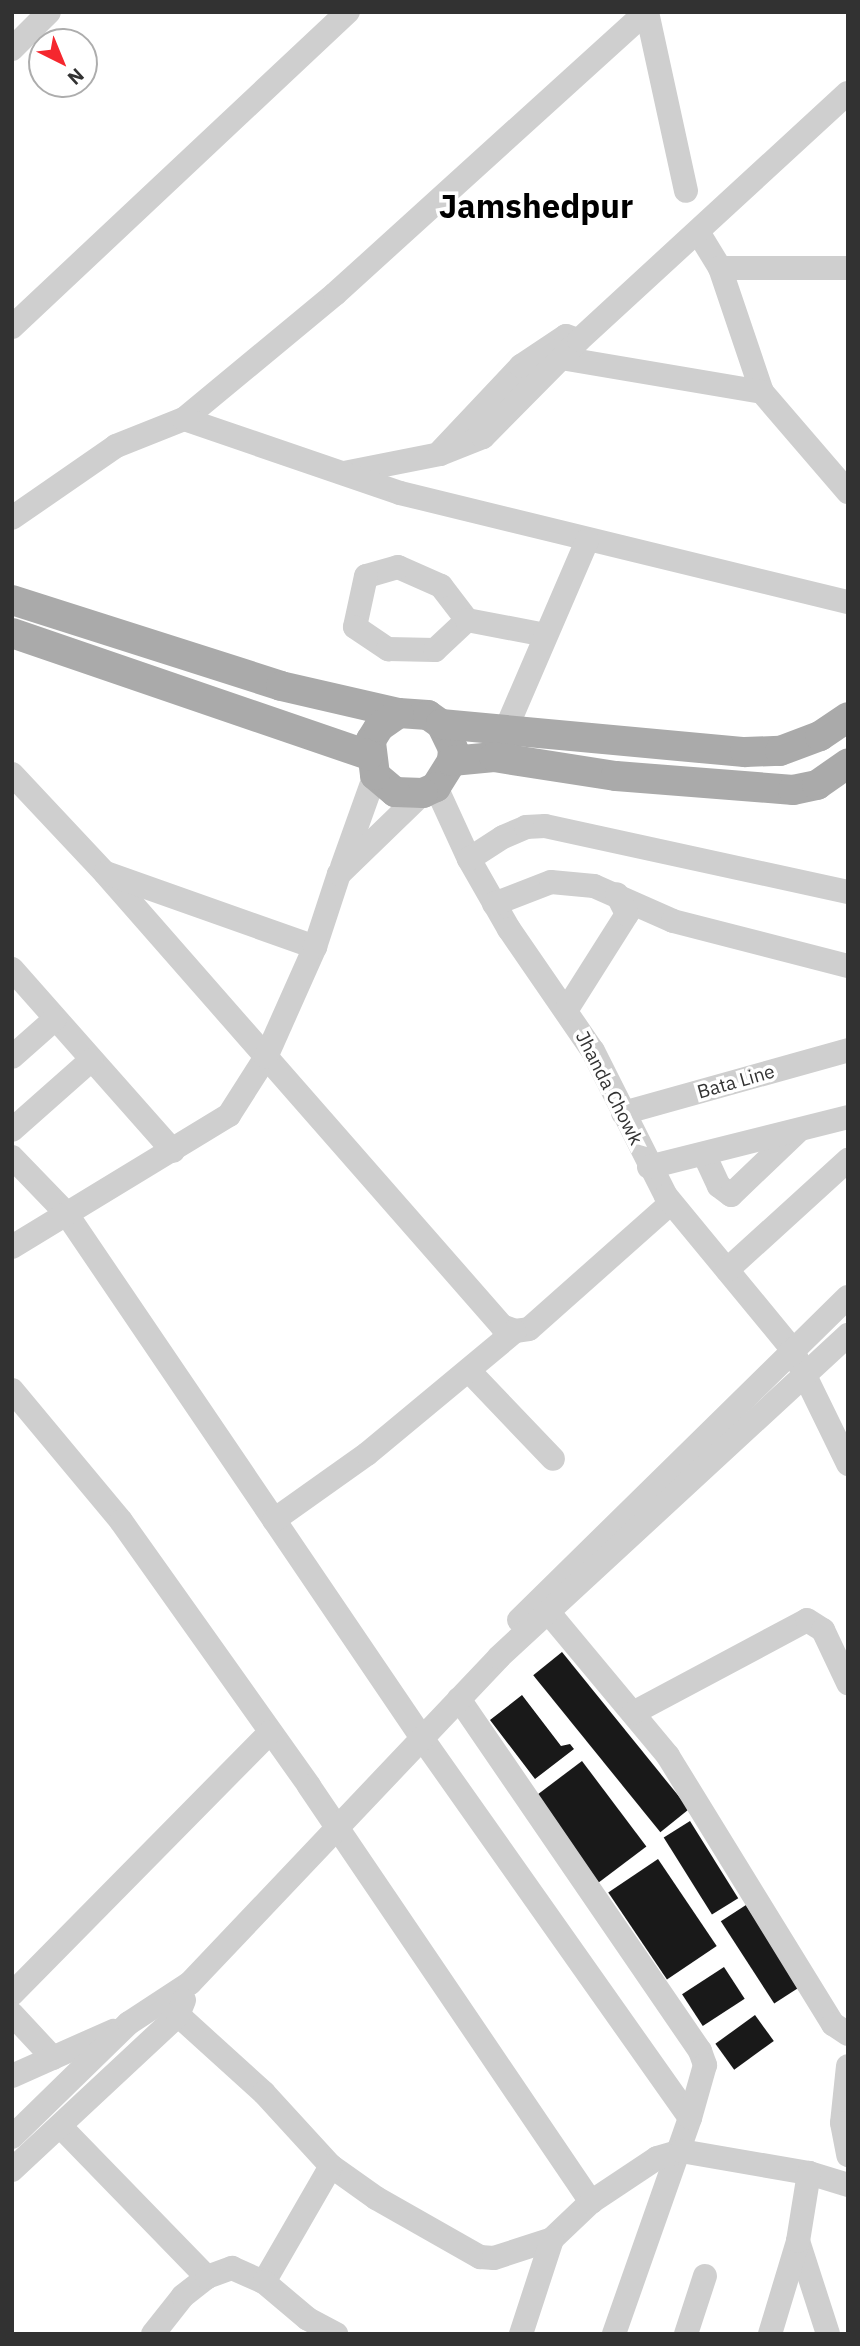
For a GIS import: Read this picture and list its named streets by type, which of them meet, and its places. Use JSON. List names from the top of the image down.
{
  "streets": {
    "street": ["Bata Line", "Jhanda Chowk"]
  },
  "crossings": [
    ["Bata Line", "Jhanda Chowk"]
  ],
  "districts": ["Jamshedpur"],
  "north": "bottom right"
}
